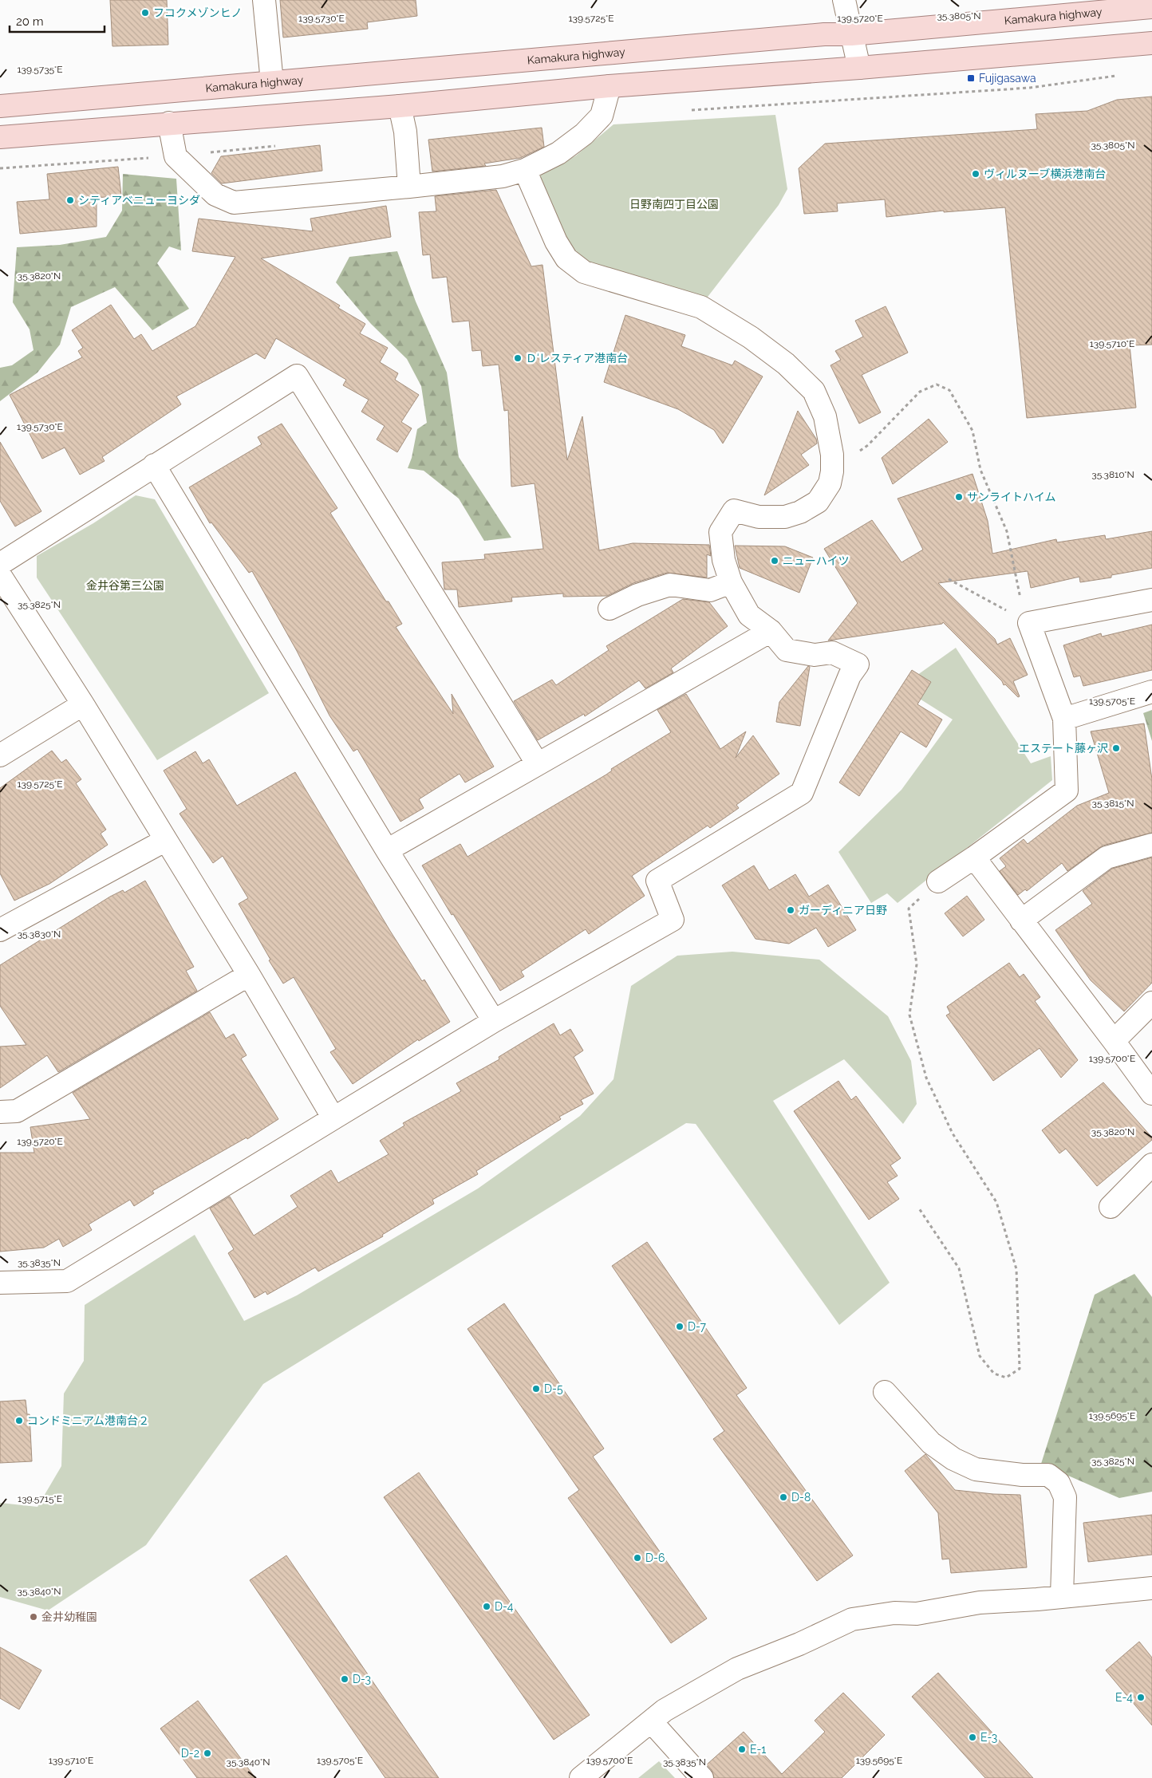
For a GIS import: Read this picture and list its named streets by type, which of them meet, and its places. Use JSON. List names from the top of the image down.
{
  "streets": {
    "main road": ["Kamakura highway"]
  },
  "parks": ["日野南四丁目公園", "金井谷第三公園"],
  "places": {
    "other": [
      "フコクメゾンヒノ",
      "ヴィルヌーブ横浜港南台",
      "シティアベニューヨシダ",
      "Ｄ‘レスティア港南台",
      "サンライトハイム",
      "ニューハイツ",
      "エステート藤ヶ沢",
      "ガーディニア日野",
      "D-7",
      "D-5",
      "コンドミニアム港南台２",
      "D-8",
      "D-6",
      "D-4",
      "金井幼稚園",
      "D-3",
      "E-4",
      "E-3",
      "E-1",
      "D-2"
    ],
    "transit": ["Fujigasawa"]
  },
  "scale_bar": "20 m",
  "coordinates": [
    "35.3805°N",
    "139.5730°E",
    "139.5725°E",
    "139.5720°E",
    "139.5735°E",
    "35.3820°N",
    "139.5710°E",
    "35.3810°N",
    "35.3825°N",
    "139.5705°E",
    "35.3815°N",
    "35.3830°N",
    "139.5700°E",
    "35.3835°N",
    "139.5695°E",
    "139.5715°E",
    "35.3840°N"
  ]
}
